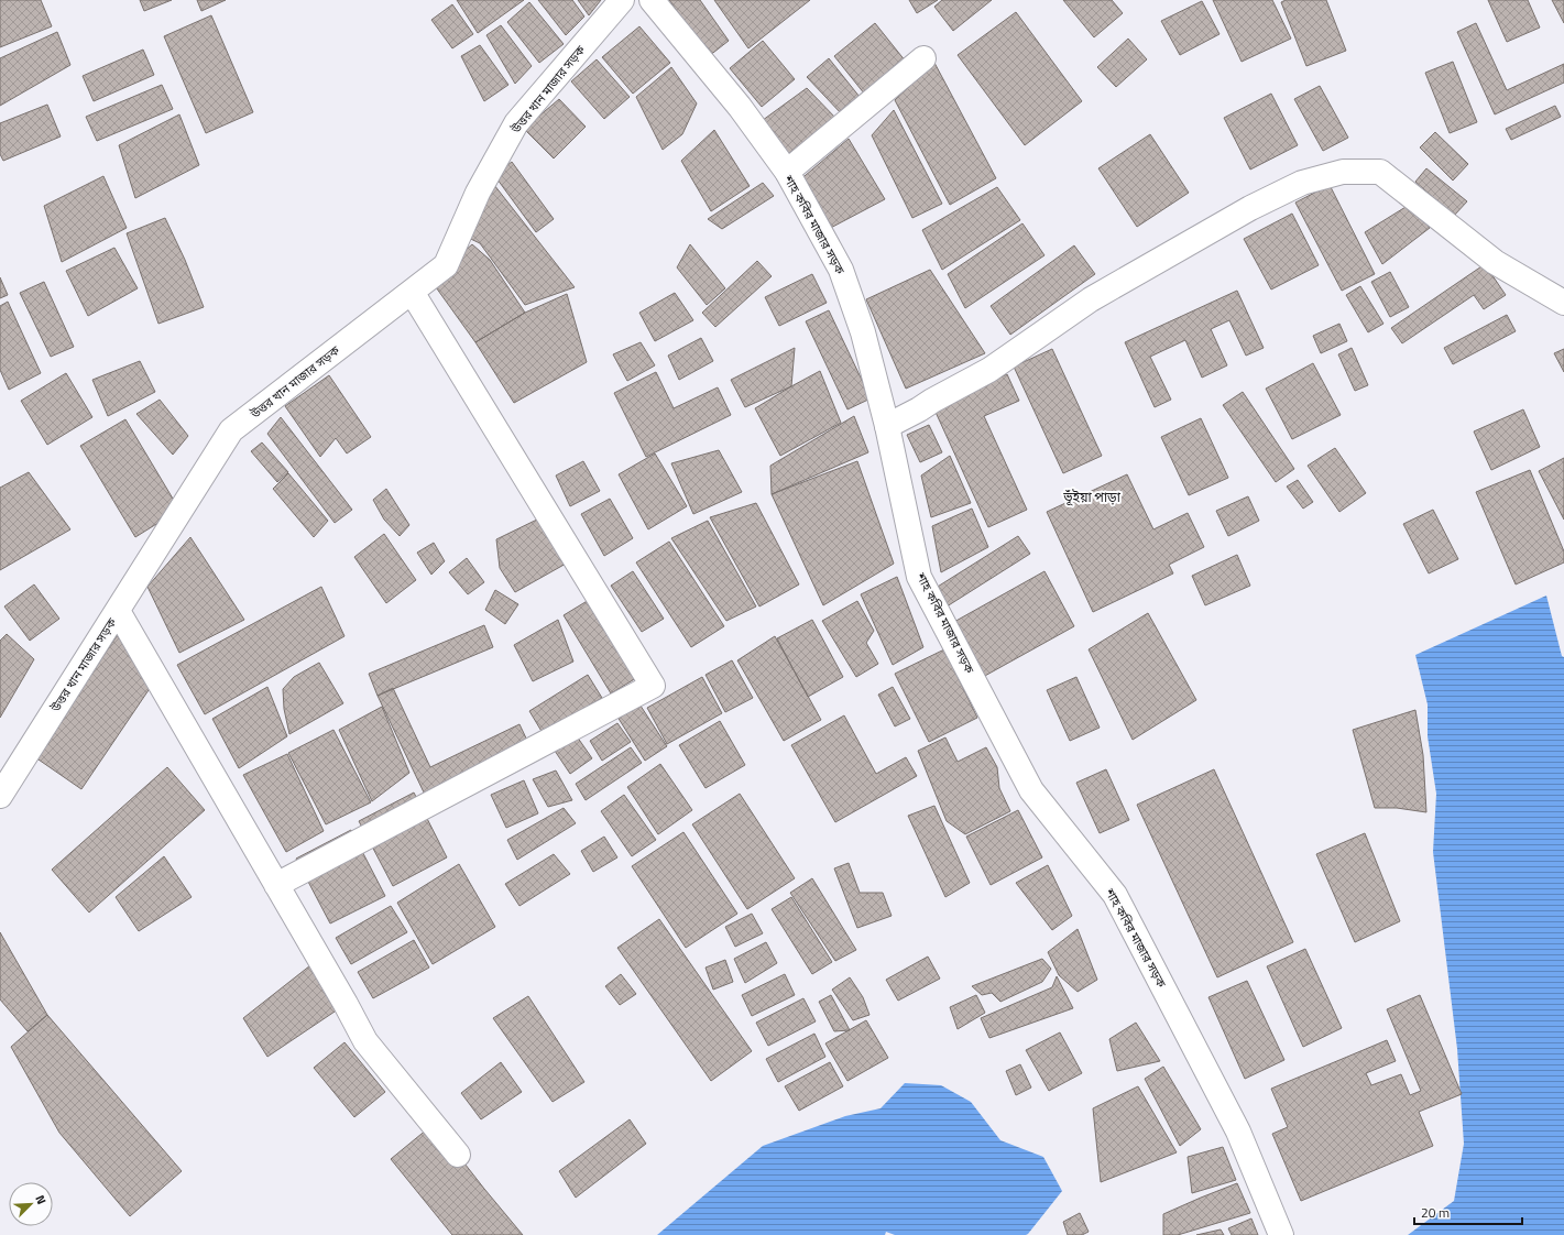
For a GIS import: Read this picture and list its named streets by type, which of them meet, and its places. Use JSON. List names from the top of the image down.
{
  "streets": {
    "street": ["উত্তর খান মাজার সড়ক", "শাহ কবির মাজার সড়ক"]
  },
  "districts": ["ভূঁইয়া পাড়া"],
  "scale_bar": "20 m",
  "north": "top right"
}
